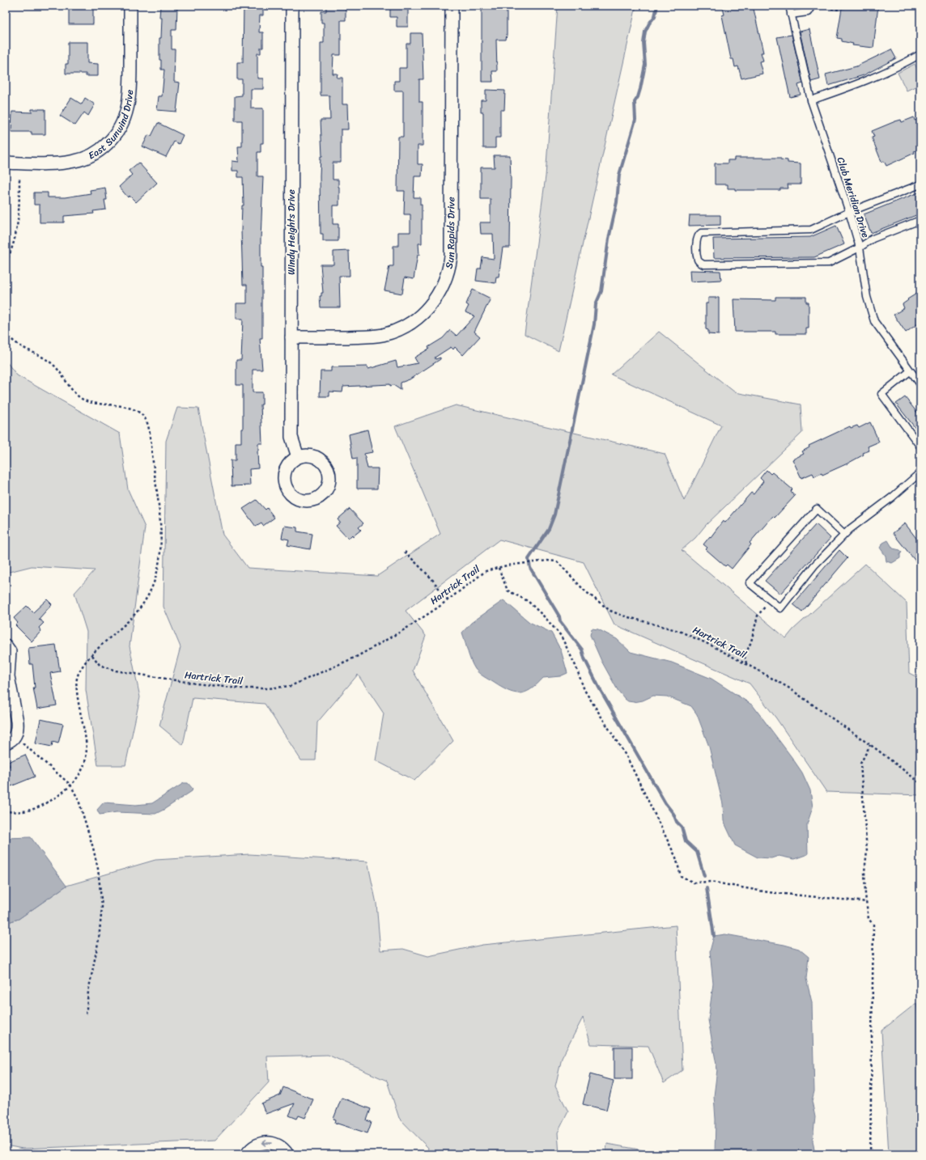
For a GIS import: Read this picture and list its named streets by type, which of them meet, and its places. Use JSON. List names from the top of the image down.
{
  "streets": {
    "street": ["East Sunwind Drive", "Windy Heights Drive", "Sun Rapids Drive"],
    "lane": ["Club Meridian Drive"],
    "path": ["Hartrick Trail"]
  },
  "crossings": [
    ["Windy Heights Drive", "Sun Rapids Drive"]
  ]
}
